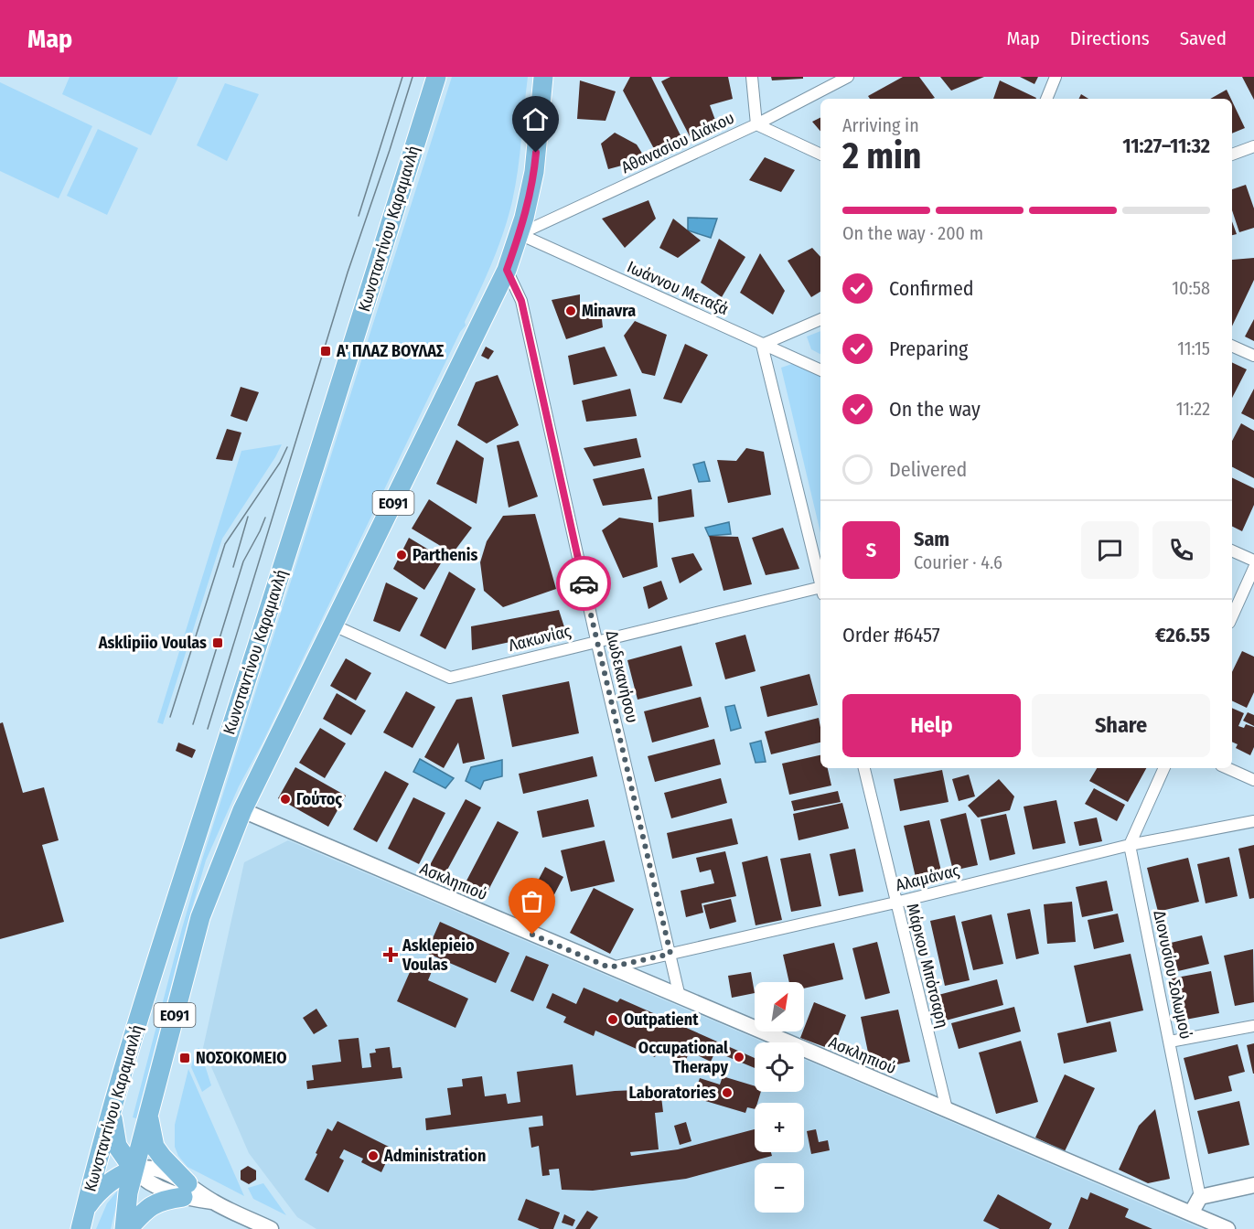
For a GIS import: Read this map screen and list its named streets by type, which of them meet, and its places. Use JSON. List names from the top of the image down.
{
  "streets": {
    "highway": ["Κωνσταντίνου Καραμανλή", "ΕΟ91"],
    "street": [
      "Αθανασίου Διάκου",
      "Ιωάννου Μεταξά",
      "Λακωνίας",
      "Δωδεκανήσου",
      "Αλαμάνας",
      "Ασκληπιού",
      "Μάρκου Μπότσαρη",
      "Διονυσίου Σολωμού"
    ]
  },
  "crossings": [
    ["Αθανασίου Διάκου", "Ιωάννου Μεταξά"],
    ["Αθανασίου Διάκου", "ΕΟ91"],
    ["Ιωάννου Μεταξά", "ΕΟ91"],
    ["ΕΟ91", "Λακωνίας"],
    ["ΕΟ91", "Δωδεκανήσου"],
    ["ΕΟ91", "Ασκληπιού"],
    ["Λακωνίας", "Δωδεκανήσου"],
    ["Δωδεκανήσου", "Αλαμάνας"],
    ["Δωδεκανήσου", "Ασκληπιού"],
    ["Αλαμάνας", "Ασκληπιού"],
    ["Αλαμάνας", "Μάρκου Μπότσαρη"],
    ["Αλαμάνας", "Διονυσίου Σολωμού"],
    ["Ασκληπιού", "Μάρκου Μπότσαρη"]
  ],
  "places": {
    "other": [
      "Minavra",
      "Parthenis",
      "Γούτος",
      "Outpatient",
      "Occupational Therapy",
      "Laboratories",
      "Administration"
    ],
    "transit": ["Α' ΠΛΑΖ ΒΟΥΛΑΣ", "Asklipiio Voulas", "ΝΟΣΟΚΟΜΕΙΟ"],
    "health": ["Asklepieio Voulas"]
  },
  "north": "top right",
  "page": {
    "header": "Map",
    "nav": ["Map", "Directions", "Saved"],
    "heading": ["2 min", "Arriving in", "11:27–11:32"],
    "panel": [
      "Sam",
      "Courier · 4.6",
      "Order #6457",
      "€26.55"
    ],
    "bar": "On the way · 200 m",
    "list": [
      ["Confirmed", "10:58"],
      ["Preparing", "11:15"],
      ["On the way", "11:22"],
      "Delivered"
    ],
    "round": "S",
    "buttons": ["Help", "Share"],
    "map_buttons": ["+", "−"]
  }
}
